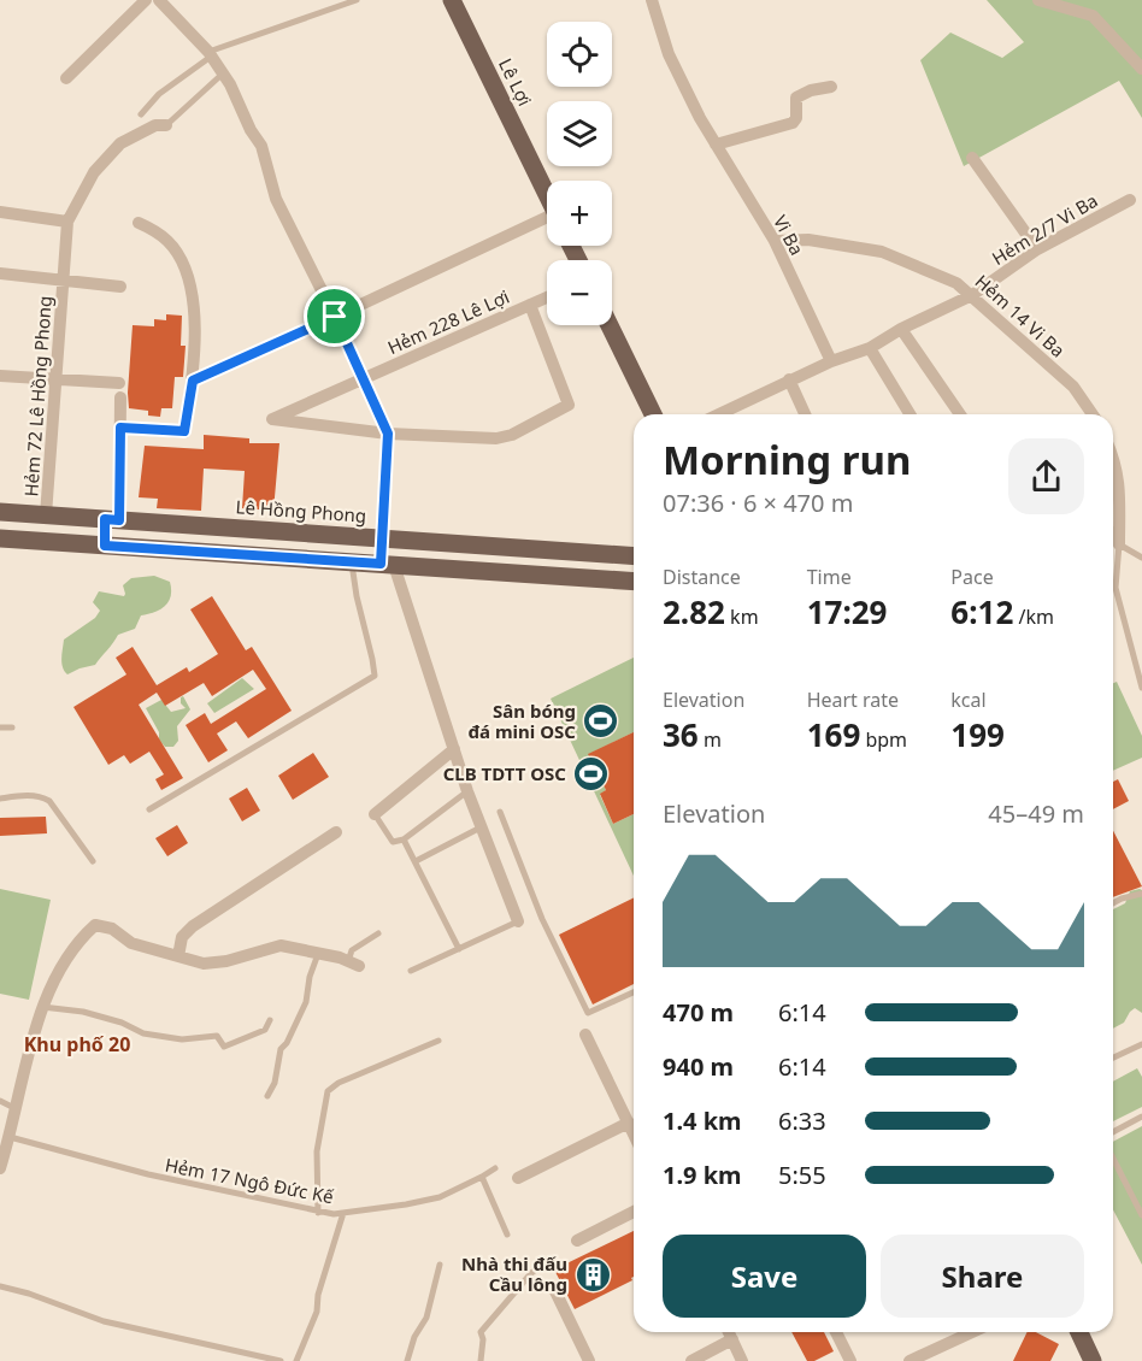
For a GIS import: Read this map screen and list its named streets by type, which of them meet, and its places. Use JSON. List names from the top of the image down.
{
  "streets": {
    "main road": ["Lê Lợi", "Lê Hồng Phong"],
    "street": [
      "Hẻm 2/7 Vi Ba",
      "Vi Ba",
      "Hẻm 14 Vi Ba",
      "Hẻm 228 Lê Lợi",
      "Hẻm 72 Lê Hồng Phong"
    ],
    "lane": ["Hẻm 17 Ngô Đức Kế"]
  },
  "crossings": [
    ["Hẻm 2/7 Vi Ba", "Vi Ba"],
    ["Hẻm 2/7 Vi Ba", "Hẻm 14 Vi Ba"],
    ["Vi Ba", "Hẻm 14 Vi Ba"],
    ["Hẻm 72 Lê Hồng Phong", "Lê Hồng Phong"]
  ],
  "districts": ["Khu phố 20"],
  "places": {
    "sports": ["Sân bóng đá mini OSC", "CLB TDTT OSC"],
    "building": ["Nhà thi đấu Cầu lông"]
  },
  "page": {
    "map_buttons": ["+", "−"],
    "heading": ["Morning run", "07:36 · 6 × 470 m"],
    "stats": [
      ["Distance", "2.82 km"],
      ["Time", "17:29"],
      ["Pace", "6:12 /km"],
      ["Elevation", "36 m"],
      ["Heart rate", "169 bpm"],
      ["kcal", "199"]
    ],
    "chart": ["Elevation", "45–49 m"],
    "list": [
      {
        "name": "470 m",
        "note": "6:14"
      },
      {
        "name": "940 m",
        "note": "6:14"
      },
      {
        "name": "1.4 km",
        "note": "6:33"
      },
      {
        "name": "1.9 km",
        "note": "5:55"
      }
    ],
    "buttons": ["Save", "Share"]
  }
}
